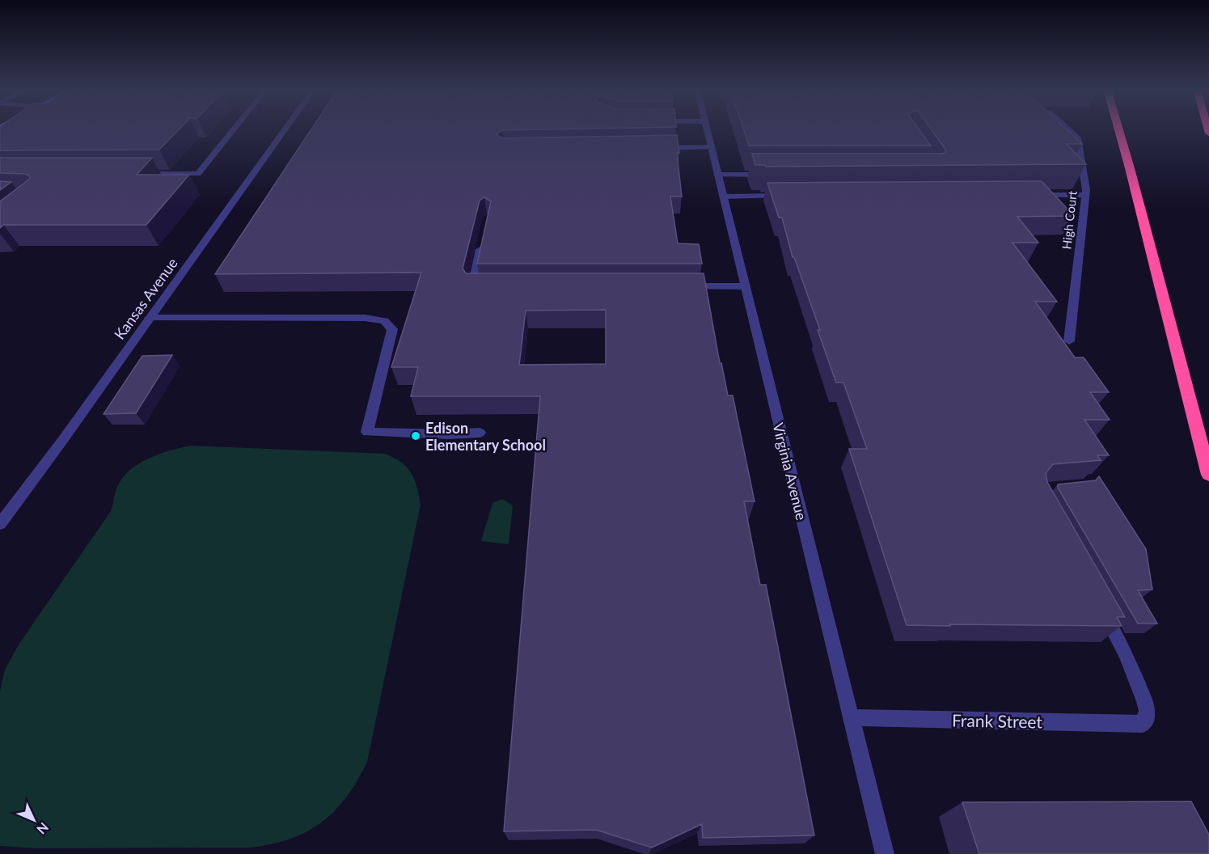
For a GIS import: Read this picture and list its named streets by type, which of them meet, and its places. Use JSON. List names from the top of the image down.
{
  "streets": {
    "street": [
      "High Court",
      "Kansas Avenue",
      "Virginia Avenue",
      "Frank Street"
    ]
  },
  "crossings": [
    ["Virginia Avenue", "Frank Street"]
  ],
  "places": ["Edison Elementary School"],
  "north": "bottom right"
}
